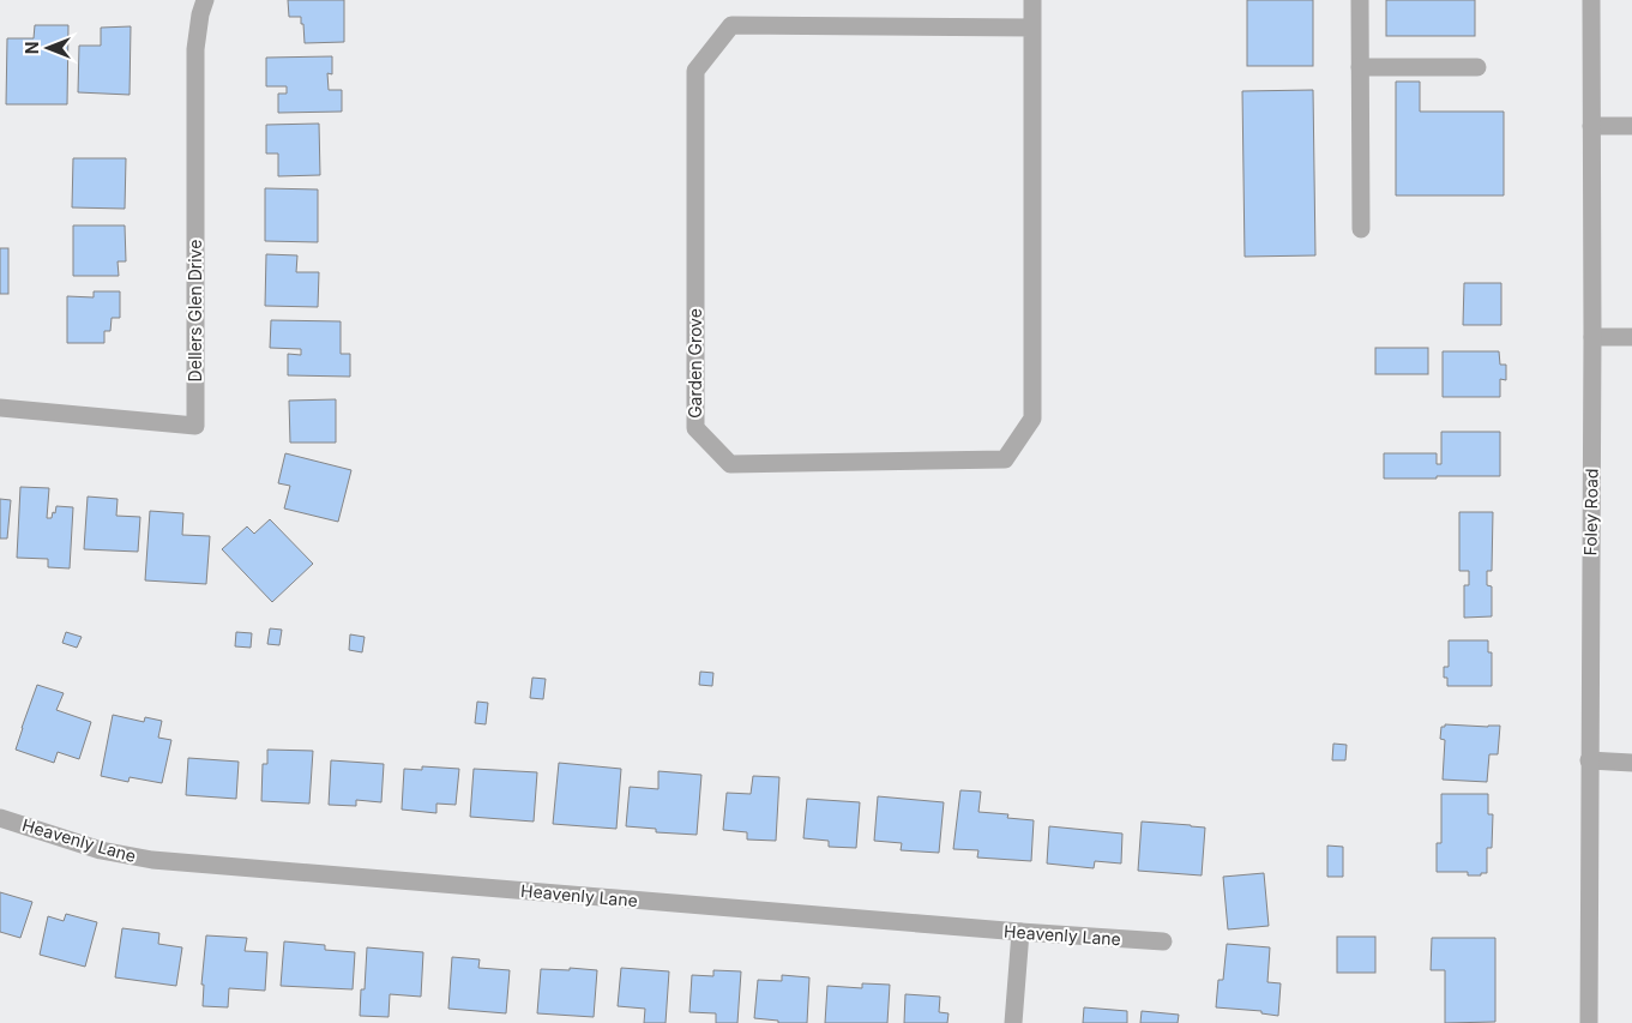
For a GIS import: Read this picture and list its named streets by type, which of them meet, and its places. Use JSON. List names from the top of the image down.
{
  "streets": {
    "street": [
      "Dellers Glen Drive",
      "Garden Grove",
      "Foley Road",
      "Heavenly Lane"
    ]
  },
  "north": "left"
}
